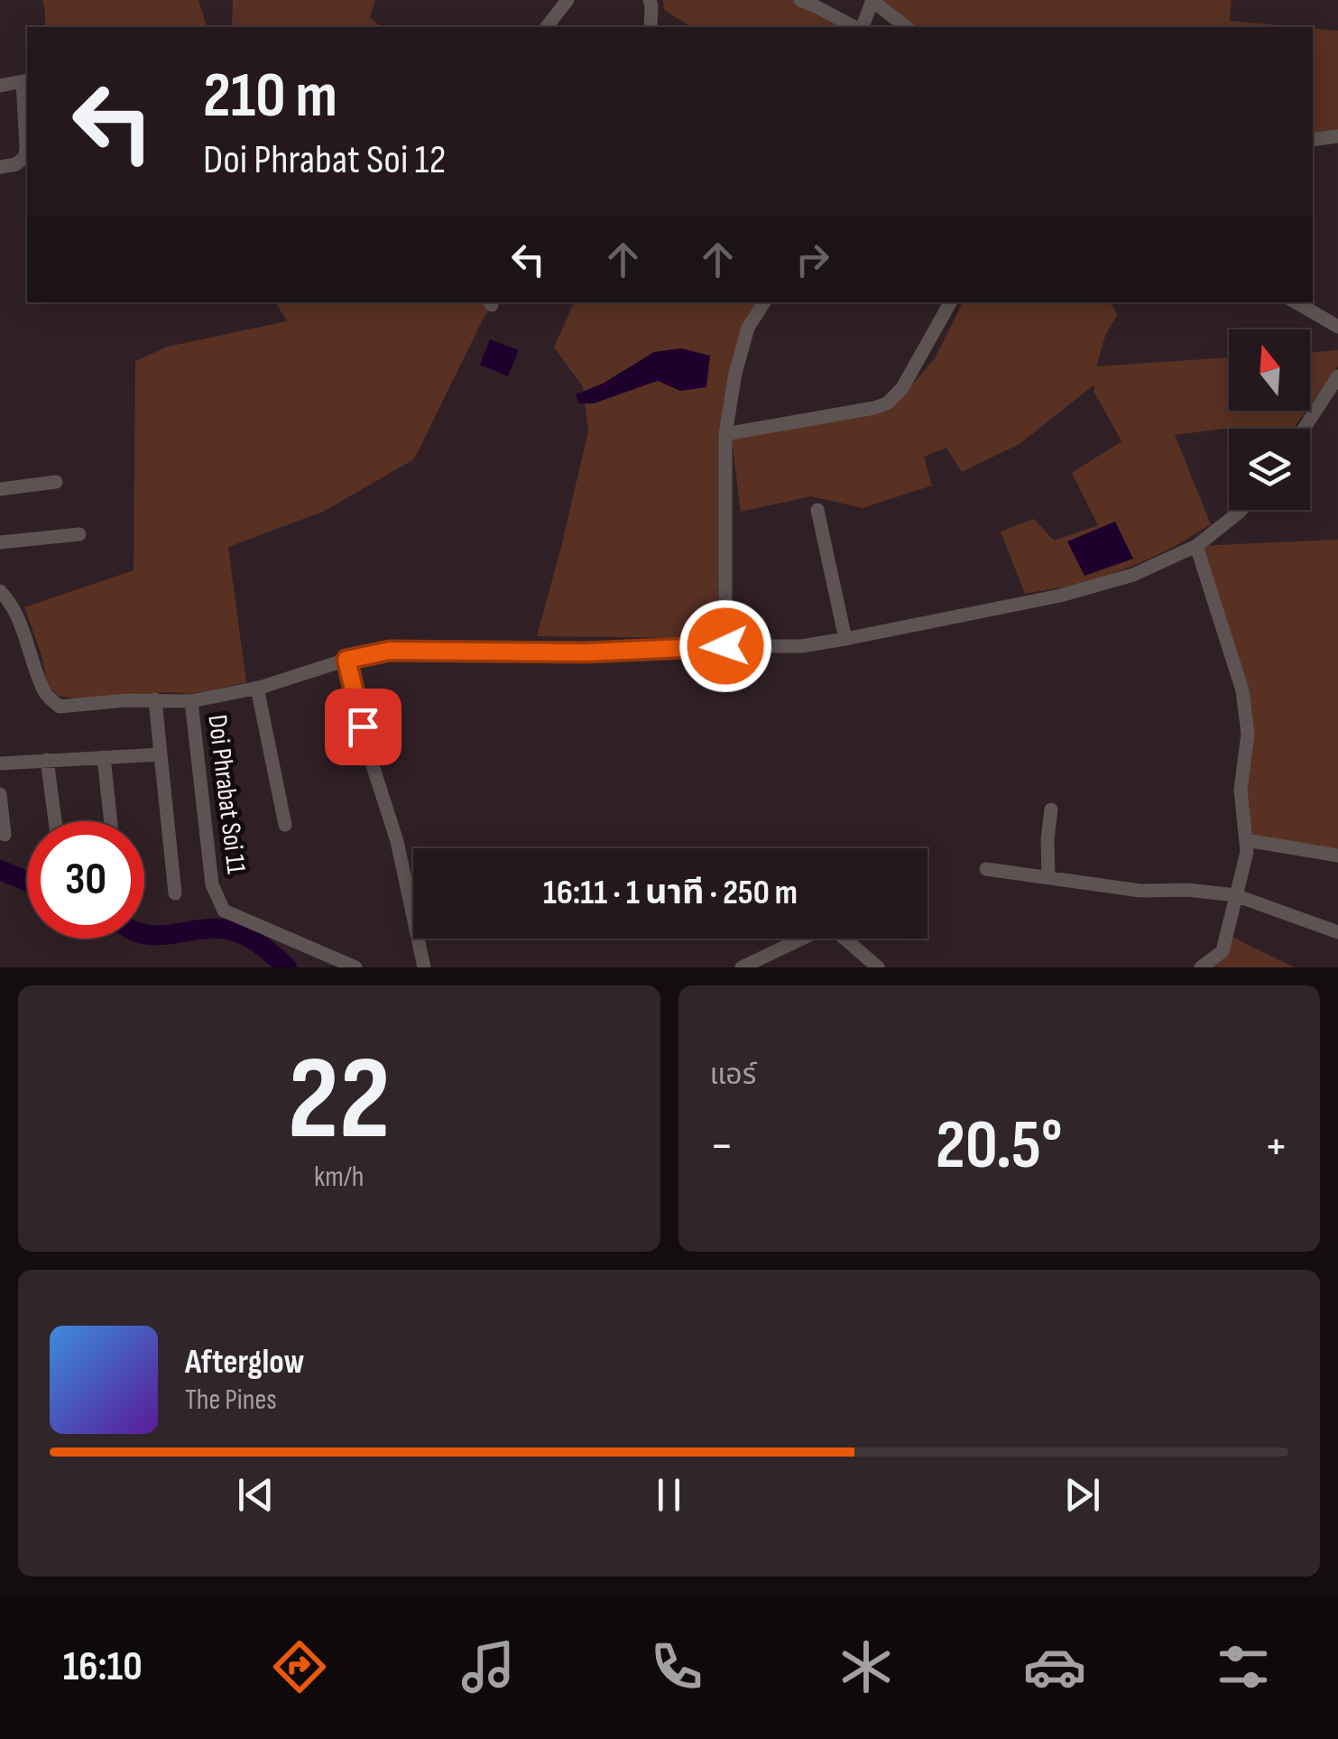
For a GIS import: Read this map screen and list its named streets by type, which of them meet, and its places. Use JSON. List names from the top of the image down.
{
  "streets": {
    "street": ["Doi Phrabat Soi 11"]
  },
  "north": "top",
  "page": {
    "turn": ["210 m", "Doi Phrabat Soi 12"],
    "limit": "30",
    "trip": "16:11 · 1 นาที · 250 m",
    "tile": [
      ["22", "km/h"],
      "แอร์"
    ],
    "heat": ["−", "20.5°", "+"],
    "song": ["Afterglow", "The Pines"],
    "tabs": "16:10"
  }
}
